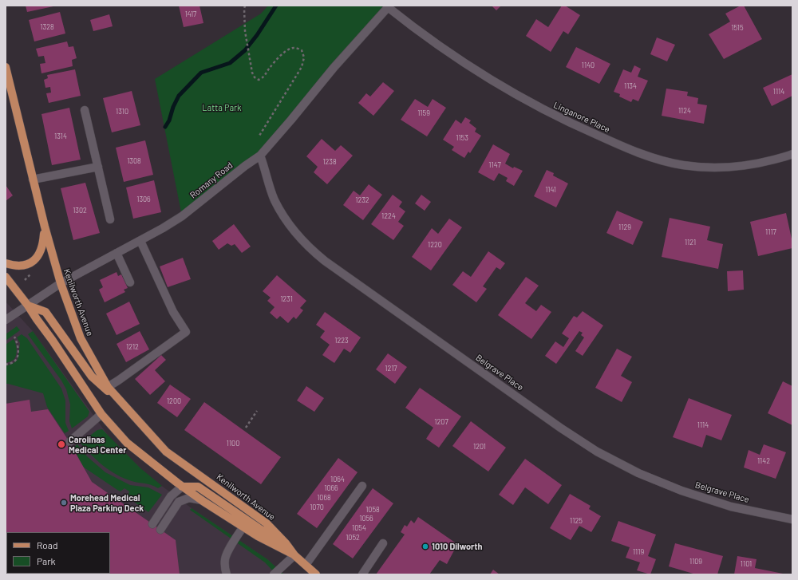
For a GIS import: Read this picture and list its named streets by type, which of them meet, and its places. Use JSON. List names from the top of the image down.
{
  "streets": {
    "main road": ["Kenilworth Avenue"],
    "street": ["Linganore Place", "Romany Road", "Belgrave Place"]
  },
  "crossings": [
    ["Linganore Place", "Romany Road"],
    ["Romany Road", "Kenilworth Avenue"],
    ["Romany Road", "Belgrave Place"]
  ],
  "parks": ["Latta Park"],
  "places": ["Carolinas Medical Center", "Morehead Medical Plaza Parking Deck", "1010 Dilworth"],
  "house_numbers": [
    "1417",
    "1328",
    "1515",
    "1140",
    "1134",
    "1114",
    "1124",
    "1310",
    "1159",
    "1314",
    "1153",
    "1308",
    "1238",
    "1147",
    "1141",
    "1306",
    "1232",
    "1302",
    "1224",
    "1129",
    "1117",
    "1121",
    "1220",
    "1231",
    "1223",
    "1212",
    "1217",
    "1200",
    "1207",
    "1114",
    "1100",
    "1201",
    "1142",
    "1064",
    "1066",
    "1068",
    "1070",
    "1058",
    "1056",
    "1125",
    "1054",
    "1052",
    "1119",
    "1109",
    "1101"
  ],
  "legend": ["Road", "Park"]
}
